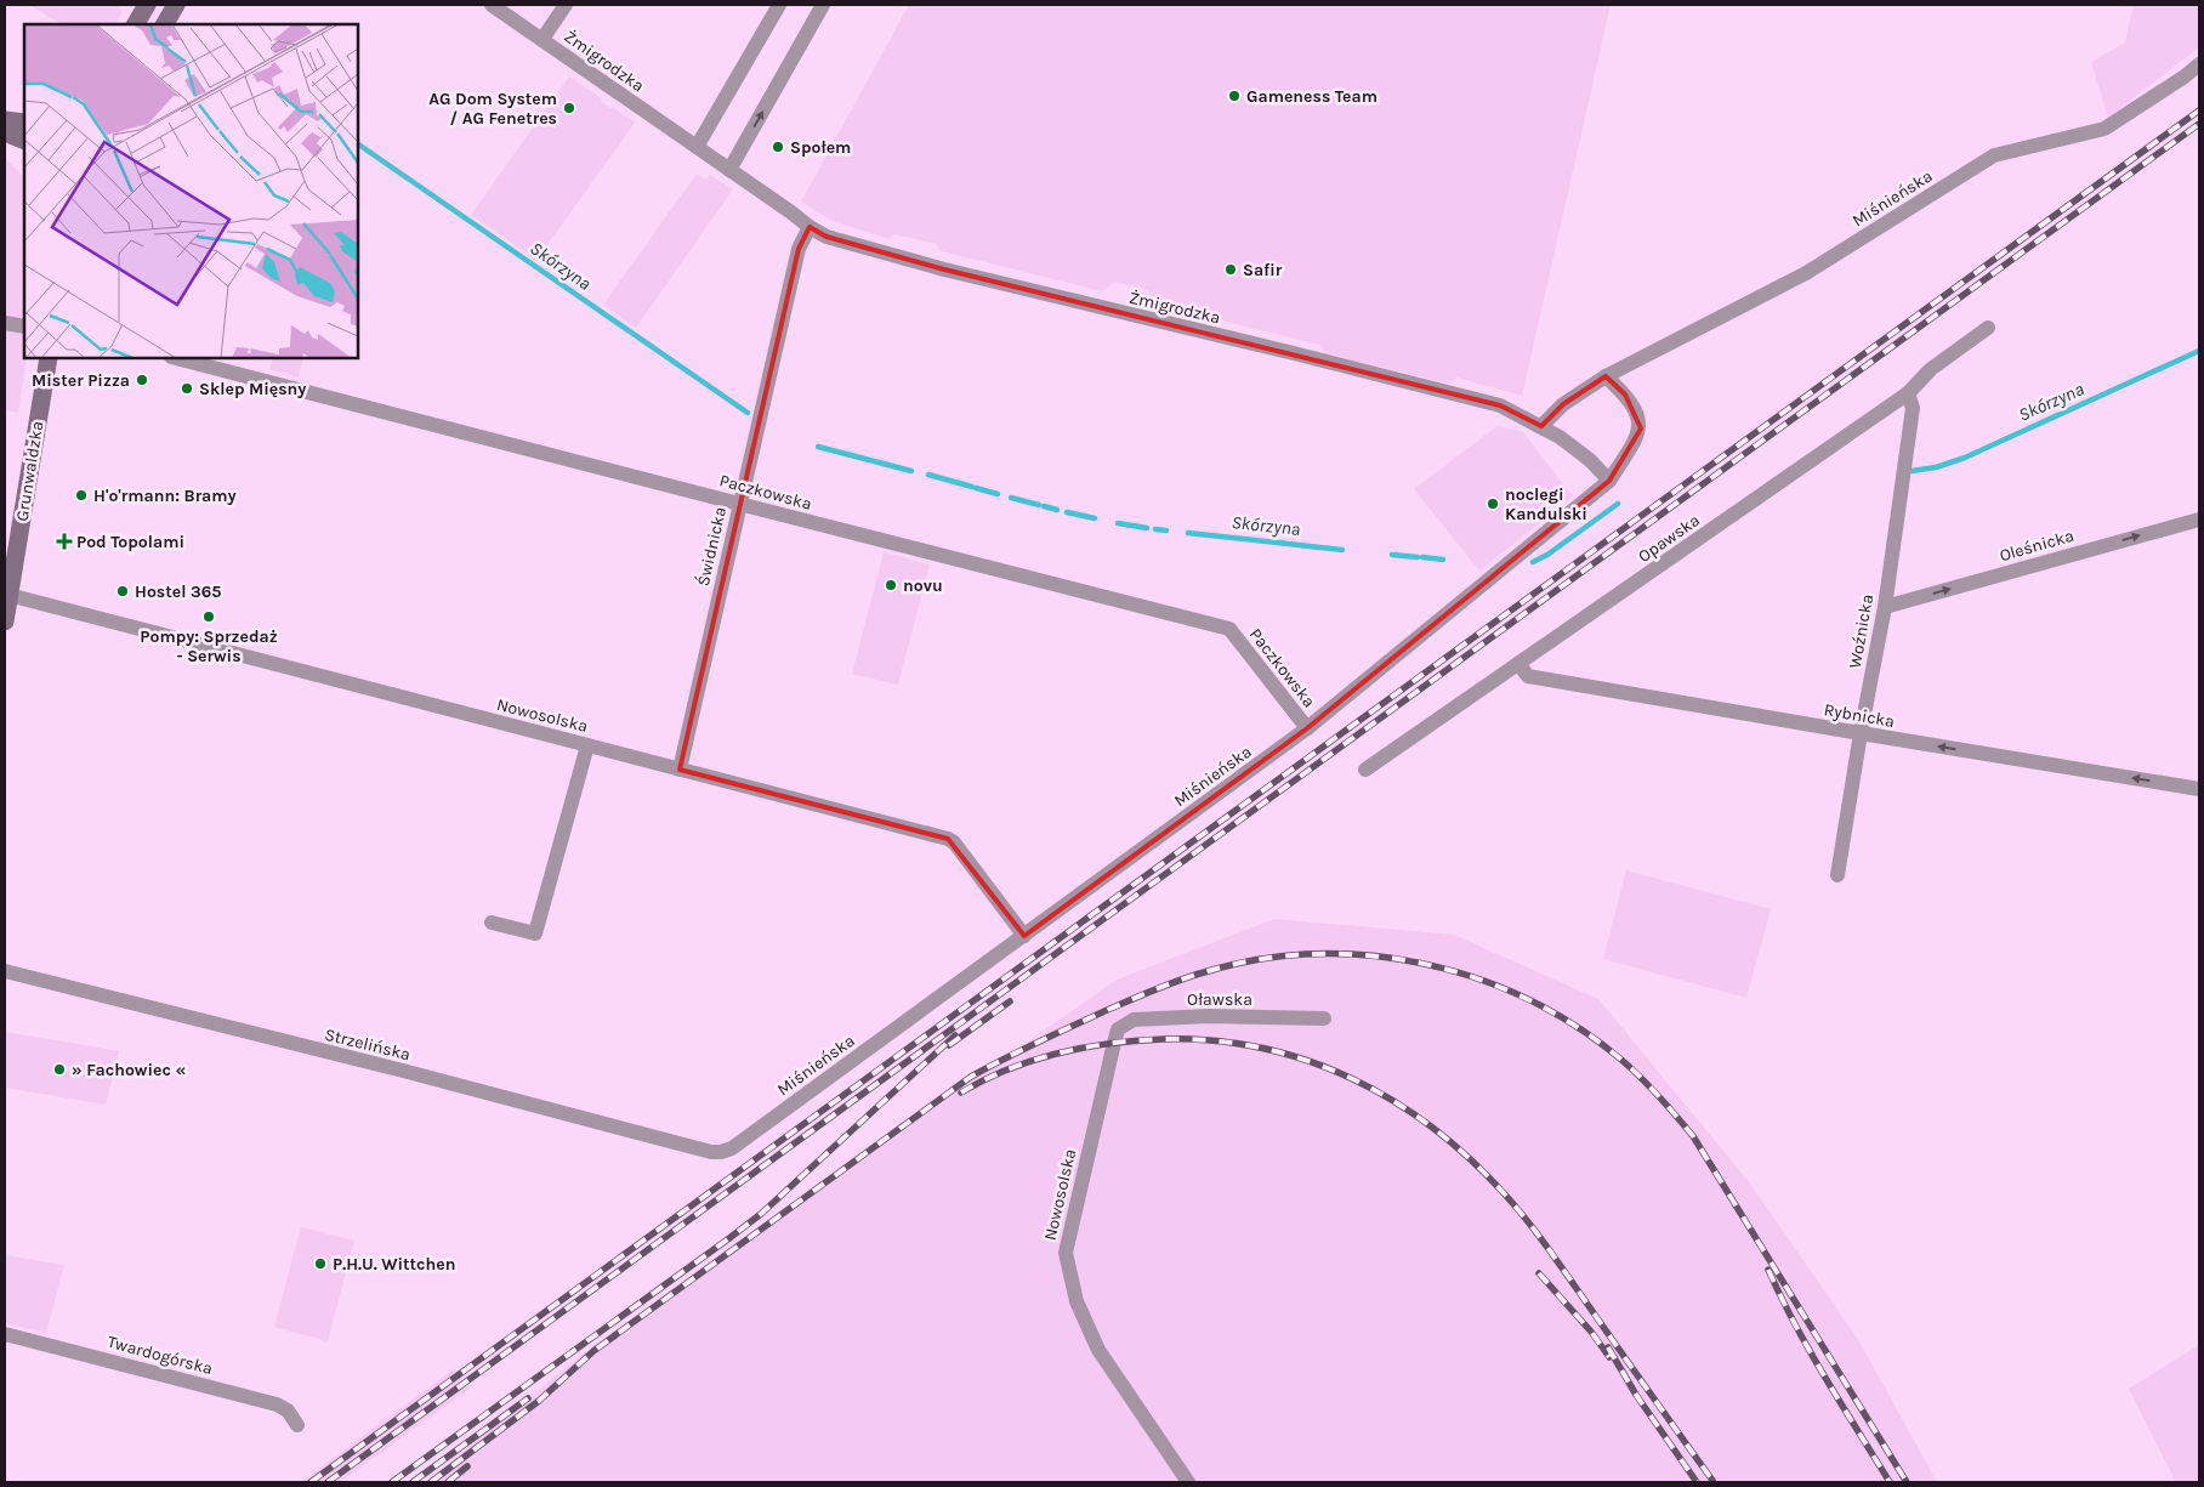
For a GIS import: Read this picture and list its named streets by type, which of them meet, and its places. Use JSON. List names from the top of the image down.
{
  "streets": {
    "street": [
      "Żmigrodzka",
      "Miśnieńska",
      "Grunwaldzka",
      "Paczkowska",
      "Opawska",
      "Oleśnicka",
      "Świdnicka",
      "Woźnicka",
      "Nowosolska",
      "Rybnicka",
      "Oławska",
      "Strzelińska",
      "Twardogórska"
    ]
  },
  "crossings": [
    ["Żmigrodzka", "Miśnieńska"],
    ["Żmigrodzka", "Świdnicka"],
    ["Miśnieńska", "Paczkowska"],
    ["Miśnieńska", "Nowosolska"],
    ["Miśnieńska", "Strzelińska"],
    ["Grunwaldzka", "Nowosolska"],
    ["Paczkowska", "Świdnicka"],
    ["Opawska", "Woźnicka"],
    ["Opawska", "Rybnicka"],
    ["Oleśnicka", "Woźnicka"],
    ["Świdnicka", "Nowosolska"],
    ["Woźnicka", "Rybnicka"],
    ["Nowosolska", "Oławska"]
  ],
  "one_way": ["Oleśnicka", "Rybnicka"],
  "water": ["Skórzyna"],
  "places": {
    "other": [
      "Gameness Team",
      "AG Dom System / AG Fenetres",
      "Społem",
      "Safir",
      "Mister Pizza",
      "Sklep Mięsny",
      "H'o'rmann: Bramy",
      "noclegi Kandulski",
      "novu",
      "Hostel 365",
      "Pompy: Sprzedaż - Serwis",
      "» Fachowiec «",
      "P.H.U. Wittchen"
    ],
    "health": ["Pod Topolami"]
  }
}
